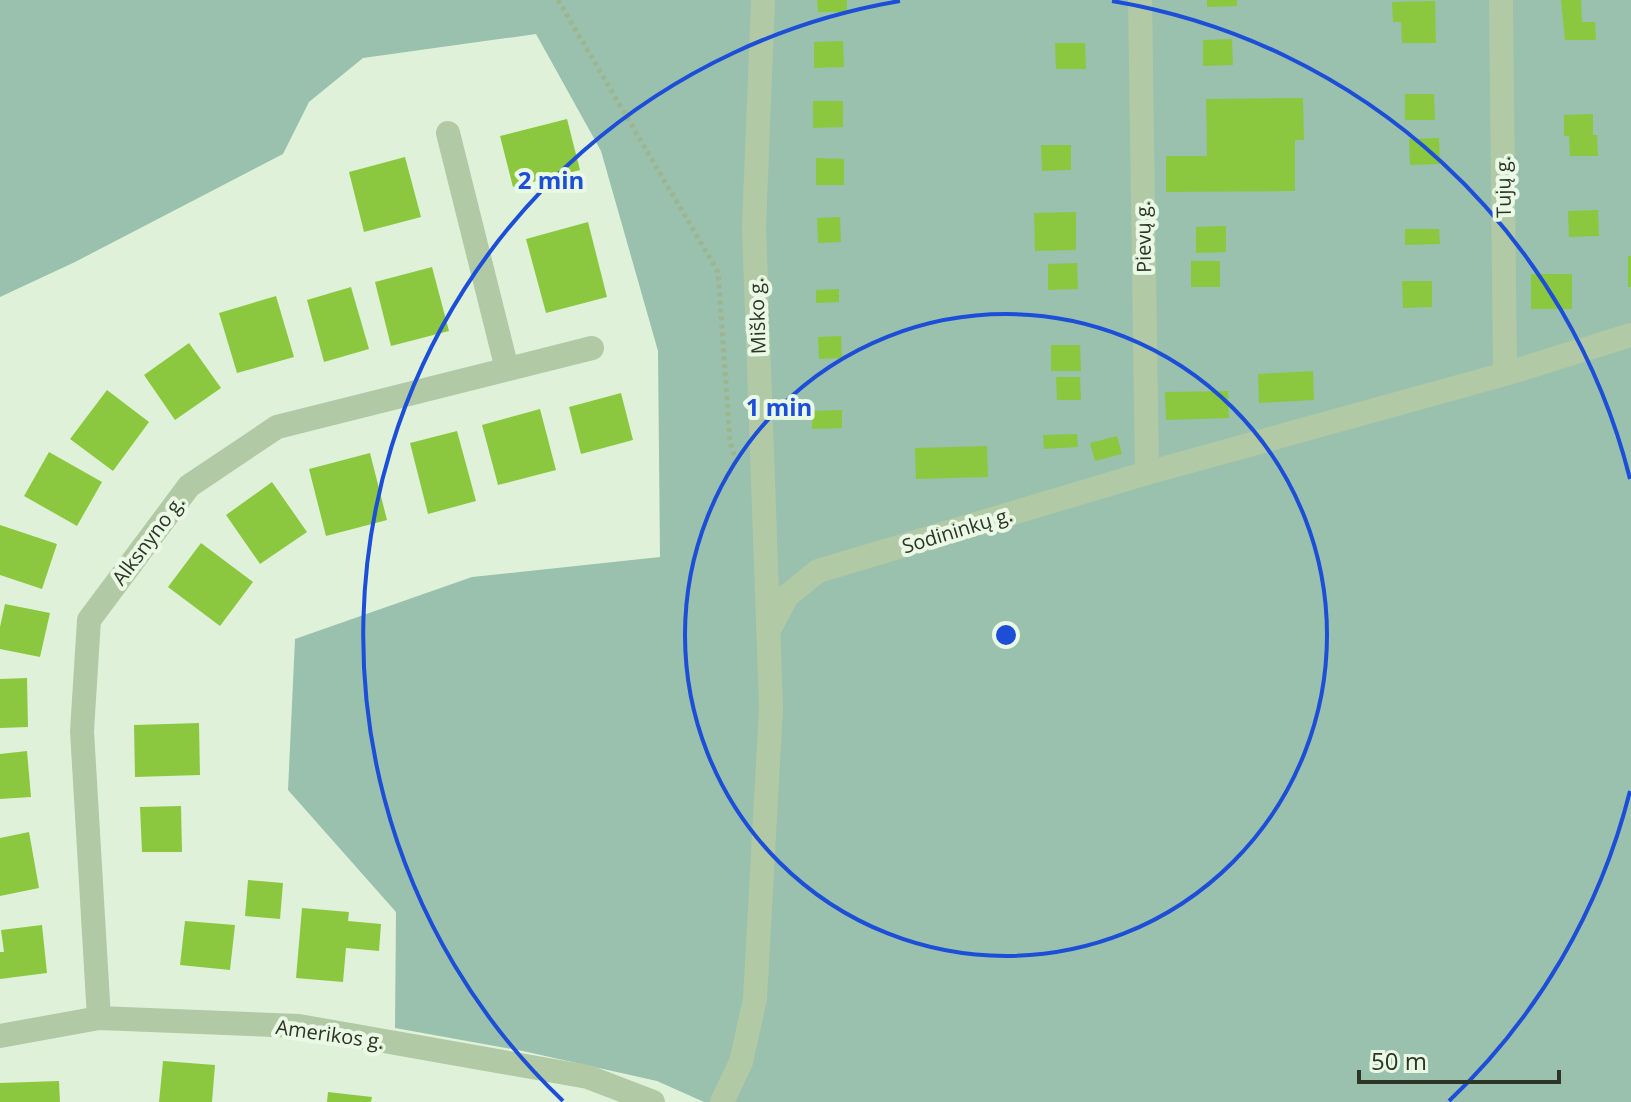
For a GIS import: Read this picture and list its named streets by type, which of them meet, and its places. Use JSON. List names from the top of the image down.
{
  "streets": {
    "street": [
      "Tujų g.",
      "Pievų g.",
      "Miško g.",
      "Sodininkų g.",
      "Alksnyno g.",
      "Amerikos g."
    ]
  },
  "crossings": [
    ["Tujų g.", "Sodininkų g."],
    ["Pievų g.", "Sodininkų g."],
    ["Miško g.", "Sodininkų g."],
    ["Alksnyno g.", "Amerikos g."]
  ],
  "scale_bar": "50 m",
  "rings": ["2 min", "1 min"]
}
